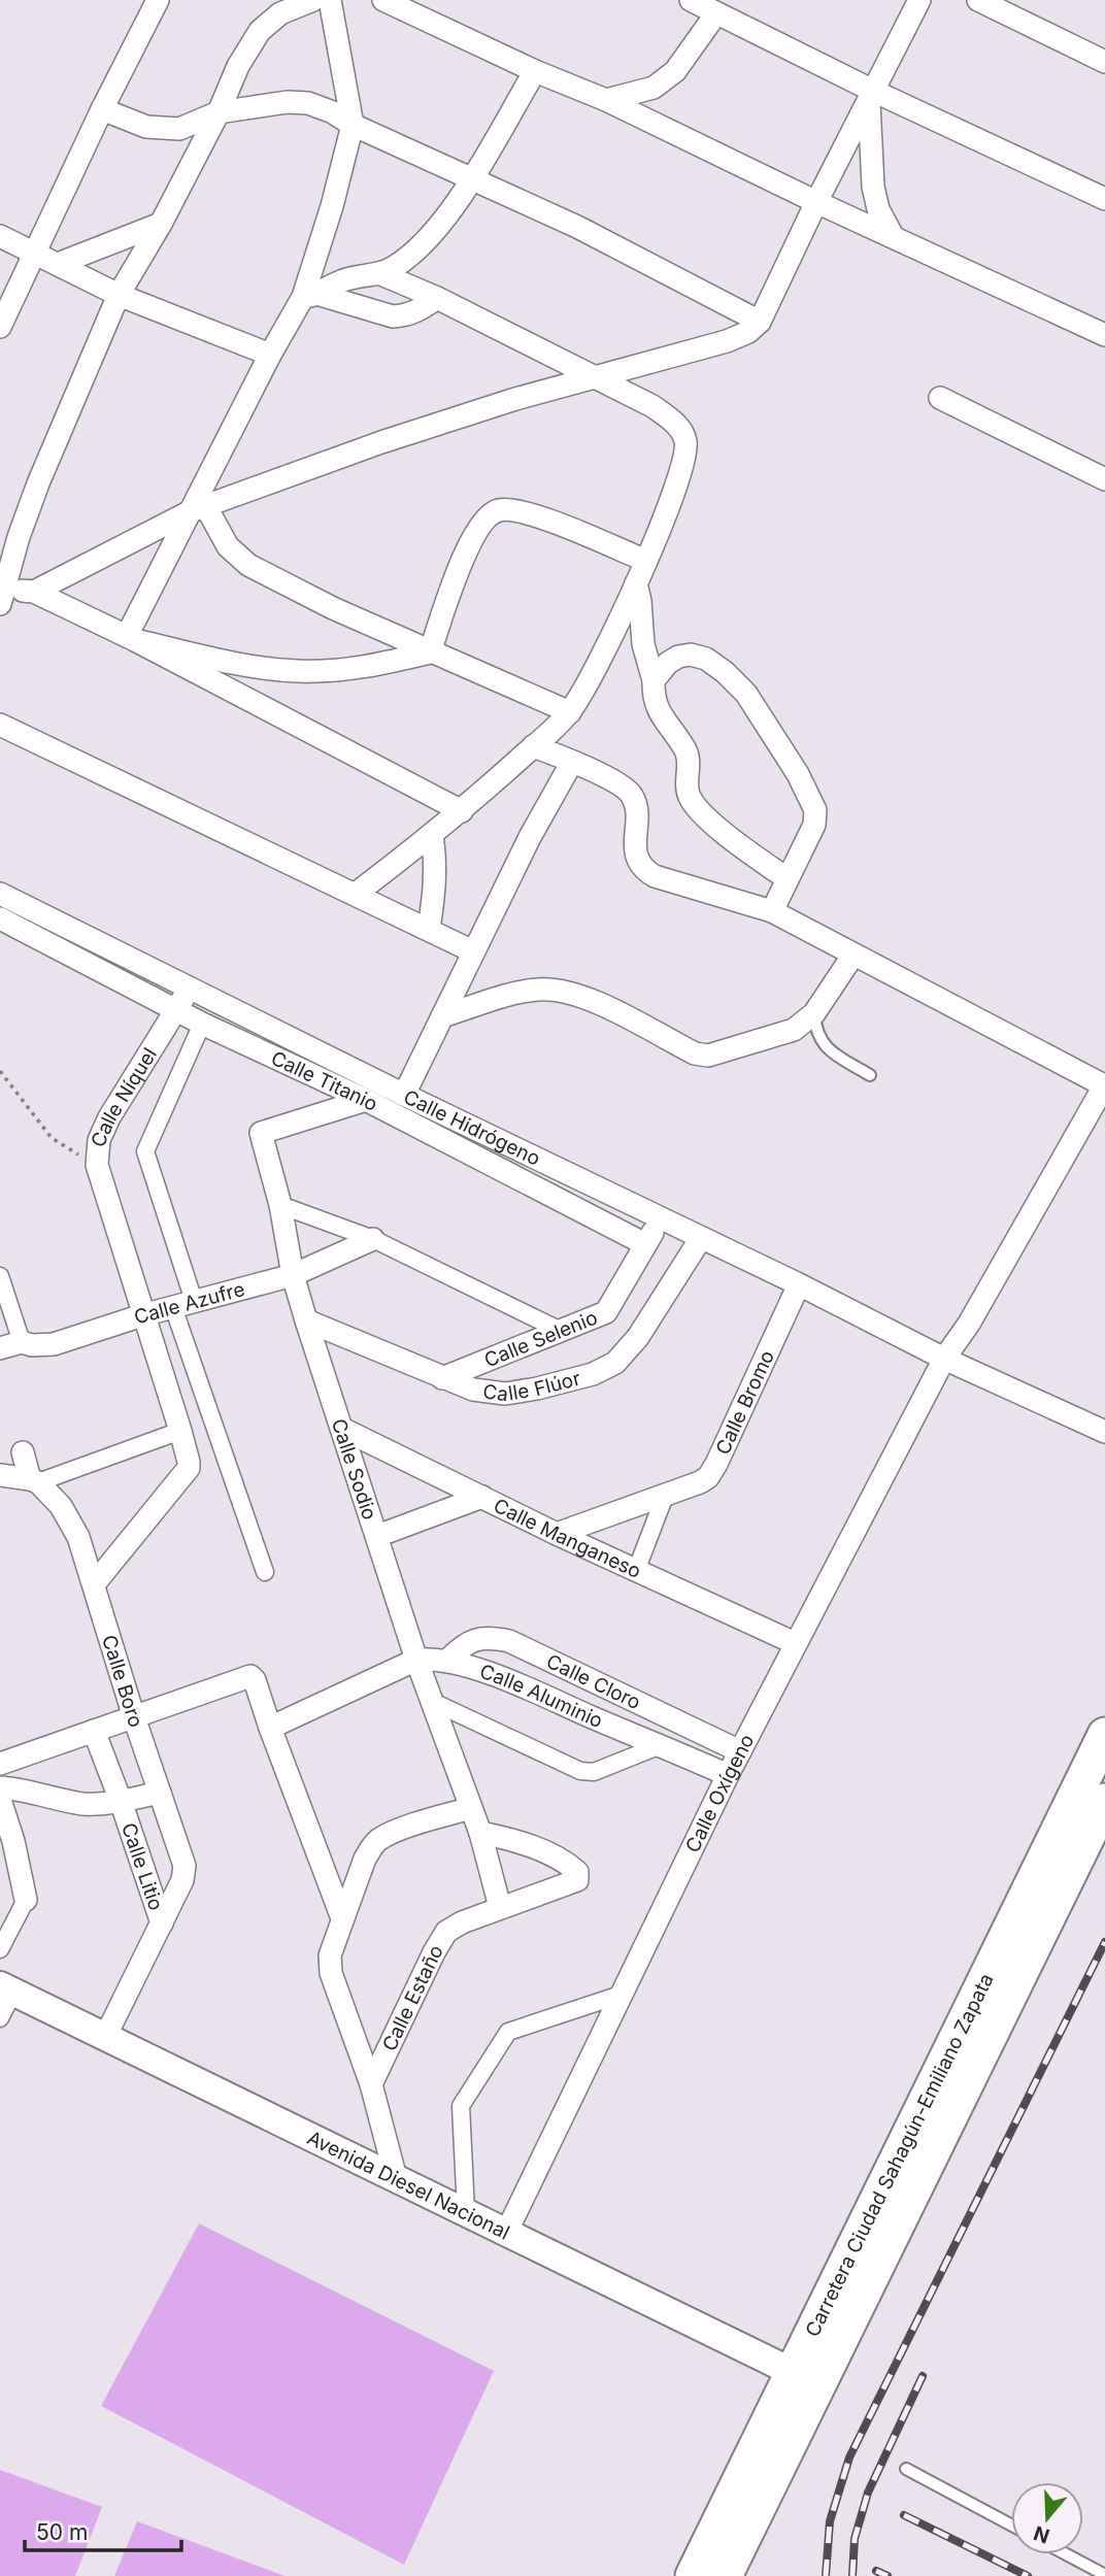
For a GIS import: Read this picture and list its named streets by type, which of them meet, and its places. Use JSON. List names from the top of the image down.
{
  "streets": {
    "main road": ["Carretera Ciudad Sahagún-Emiliano Zapata"],
    "street": [
      "Calle Titanio",
      "Calle Níquel",
      "Calle Hidrógeno",
      "Calle Azufre",
      "Calle Selenio",
      "Calle Flúor",
      "Calle Bromo",
      "Calle Sodio",
      "Calle Manganeso",
      "Calle Cloro",
      "Calle Boro",
      "Calle Aluminio",
      "Calle Oxígeno",
      "Calle Litio",
      "Calle Estaño",
      "Avenida Diesel Nacional"
    ]
  },
  "crossings": [
    ["Calle Titanio", "Calle Níquel"],
    ["Calle Titanio", "Calle Selenio"],
    ["Calle Titanio", "Calle Sodio"],
    ["Calle Níquel", "Calle Hidrógeno"],
    ["Calle Níquel", "Calle Azufre"],
    ["Calle Níquel", "Calle Boro"],
    ["Calle Hidrógeno", "Calle Selenio"],
    ["Calle Hidrógeno", "Calle Flúor"],
    ["Calle Hidrógeno", "Calle Bromo"],
    ["Calle Hidrógeno", "Calle Oxígeno"],
    ["Calle Azufre", "Calle Sodio"],
    ["Calle Selenio", "Calle Flúor"],
    ["Calle Flúor", "Calle Sodio"],
    ["Calle Bromo", "Calle Manganeso"],
    ["Calle Sodio", "Calle Manganeso"],
    ["Calle Sodio", "Calle Aluminio"],
    ["Calle Sodio", "Calle Estaño"],
    ["Calle Manganeso", "Calle Oxígeno"],
    ["Calle Cloro", "Calle Aluminio"],
    ["Calle Cloro", "Calle Oxígeno"],
    ["Calle Boro", "Calle Litio"],
    ["Calle Aluminio", "Calle Oxígeno"],
    ["Calle Oxígeno", "Avenida Diesel Nacional"],
    ["Calle Litio", "Avenida Diesel Nacional"],
    ["Carretera Ciudad Sahagún-Emiliano Zapata", "Avenida Diesel Nacional"]
  ],
  "scale_bar": "50 m",
  "north": "bottom"
}
